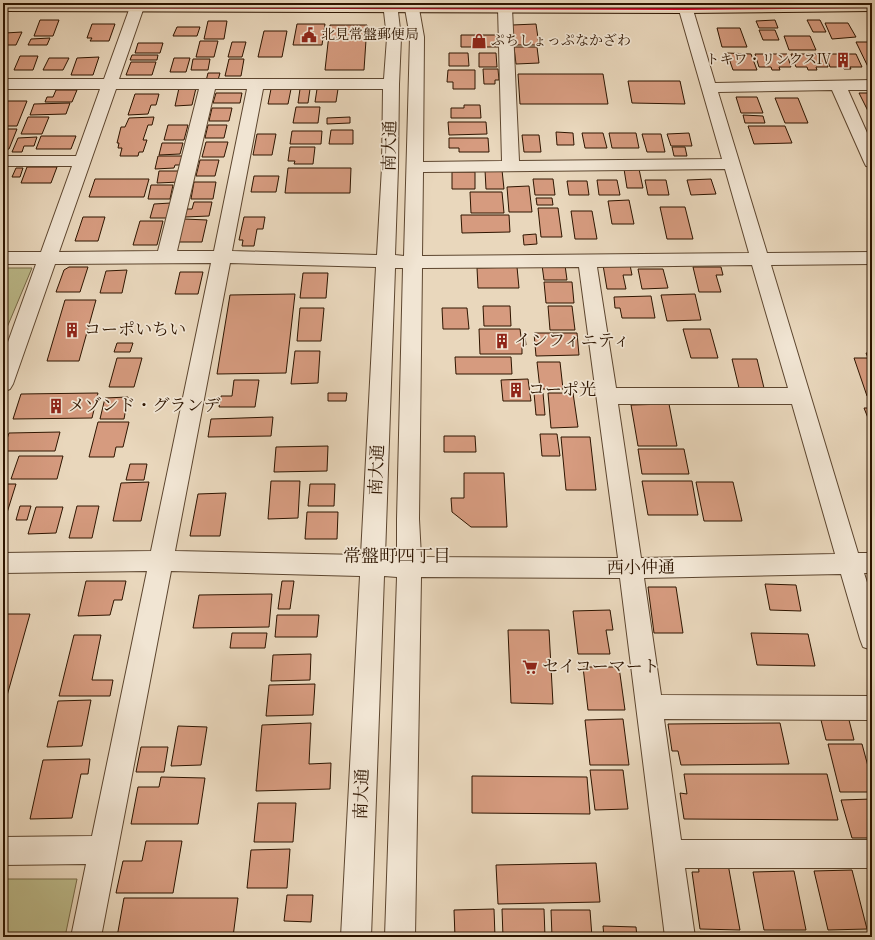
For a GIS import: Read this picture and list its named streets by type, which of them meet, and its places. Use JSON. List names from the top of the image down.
{
  "streets": {
    "street": ["南大通", "西小仲通"]
  },
  "crossings": [
    ["南大通", "西小仲通"]
  ],
  "districts": ["常盤町四丁目"],
  "places": {
    "public building": ["北見常盤郵便局"],
    "shop": ["ぷちしょっぷなかざわ"],
    "building": [
      "トキワ・リンクスⅣ",
      "コーポいちい",
      "インフィニティ",
      "コーポ光",
      "メゾンド・グランデ"
    ],
    "supermarket": ["セイコーマート"]
  }
}
